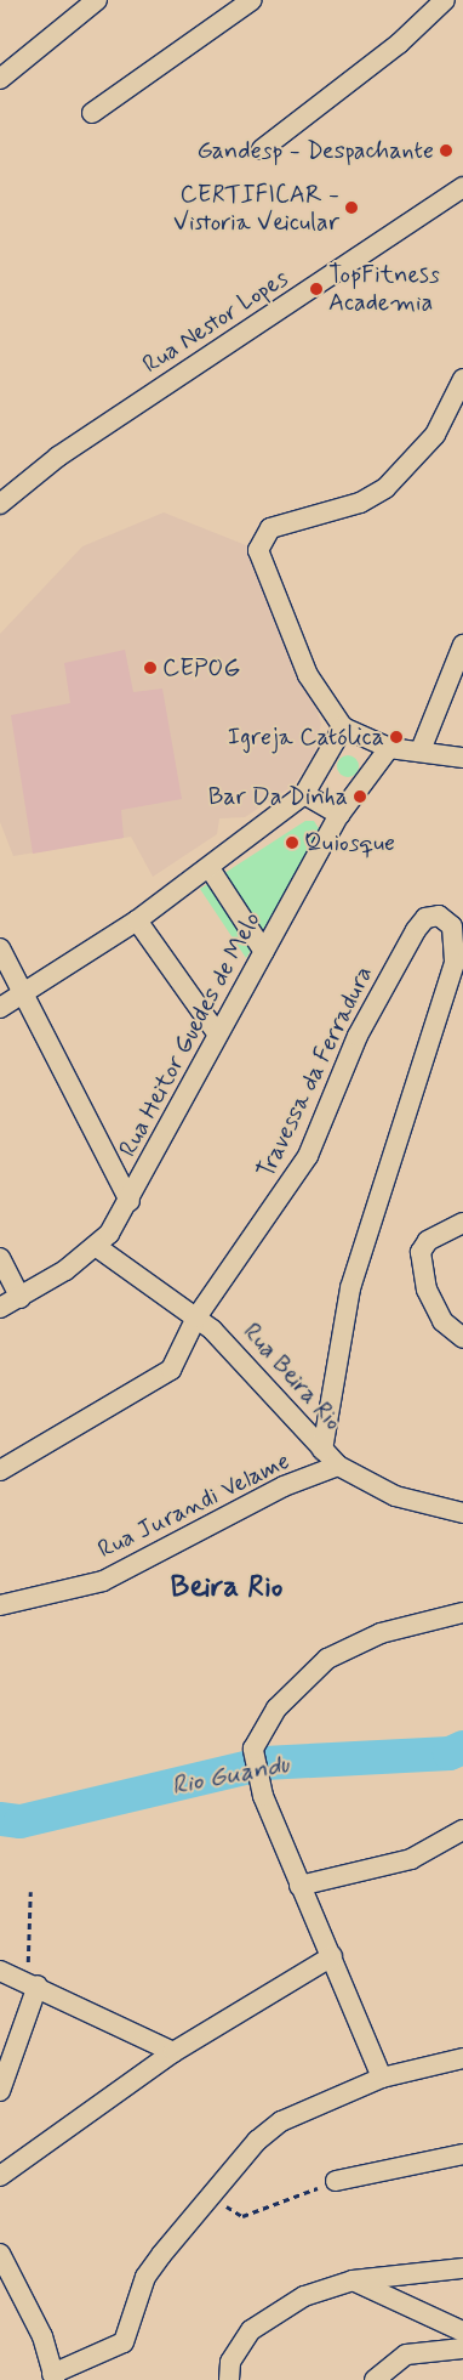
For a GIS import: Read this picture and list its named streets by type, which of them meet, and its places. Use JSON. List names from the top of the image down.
{
  "streets": {
    "street": [
      "Rua Nestor Lopes",
      "Rua Heitor Guedes de Melo",
      "Travessa da Ferradura",
      "Rua Beira Rio",
      "Rua Jurandi Velame"
    ]
  },
  "crossings": [
    ["Rua Heitor Guedes de Melo", "Rua Beira Rio"],
    ["Travessa da Ferradura", "Rua Beira Rio"],
    ["Rua Beira Rio", "Rua Jurandi Velame"]
  ],
  "districts": ["Beira Rio"],
  "water": ["Rio Guandu"],
  "places": [
    "Gandesp - Despachante",
    "CERTIFICAR - Vistoria Veicular",
    "TopFitness Academia",
    "CEPOG",
    "Igreja Católica",
    "Bar Da Dinha",
    "Quiosque"
  ]
}
